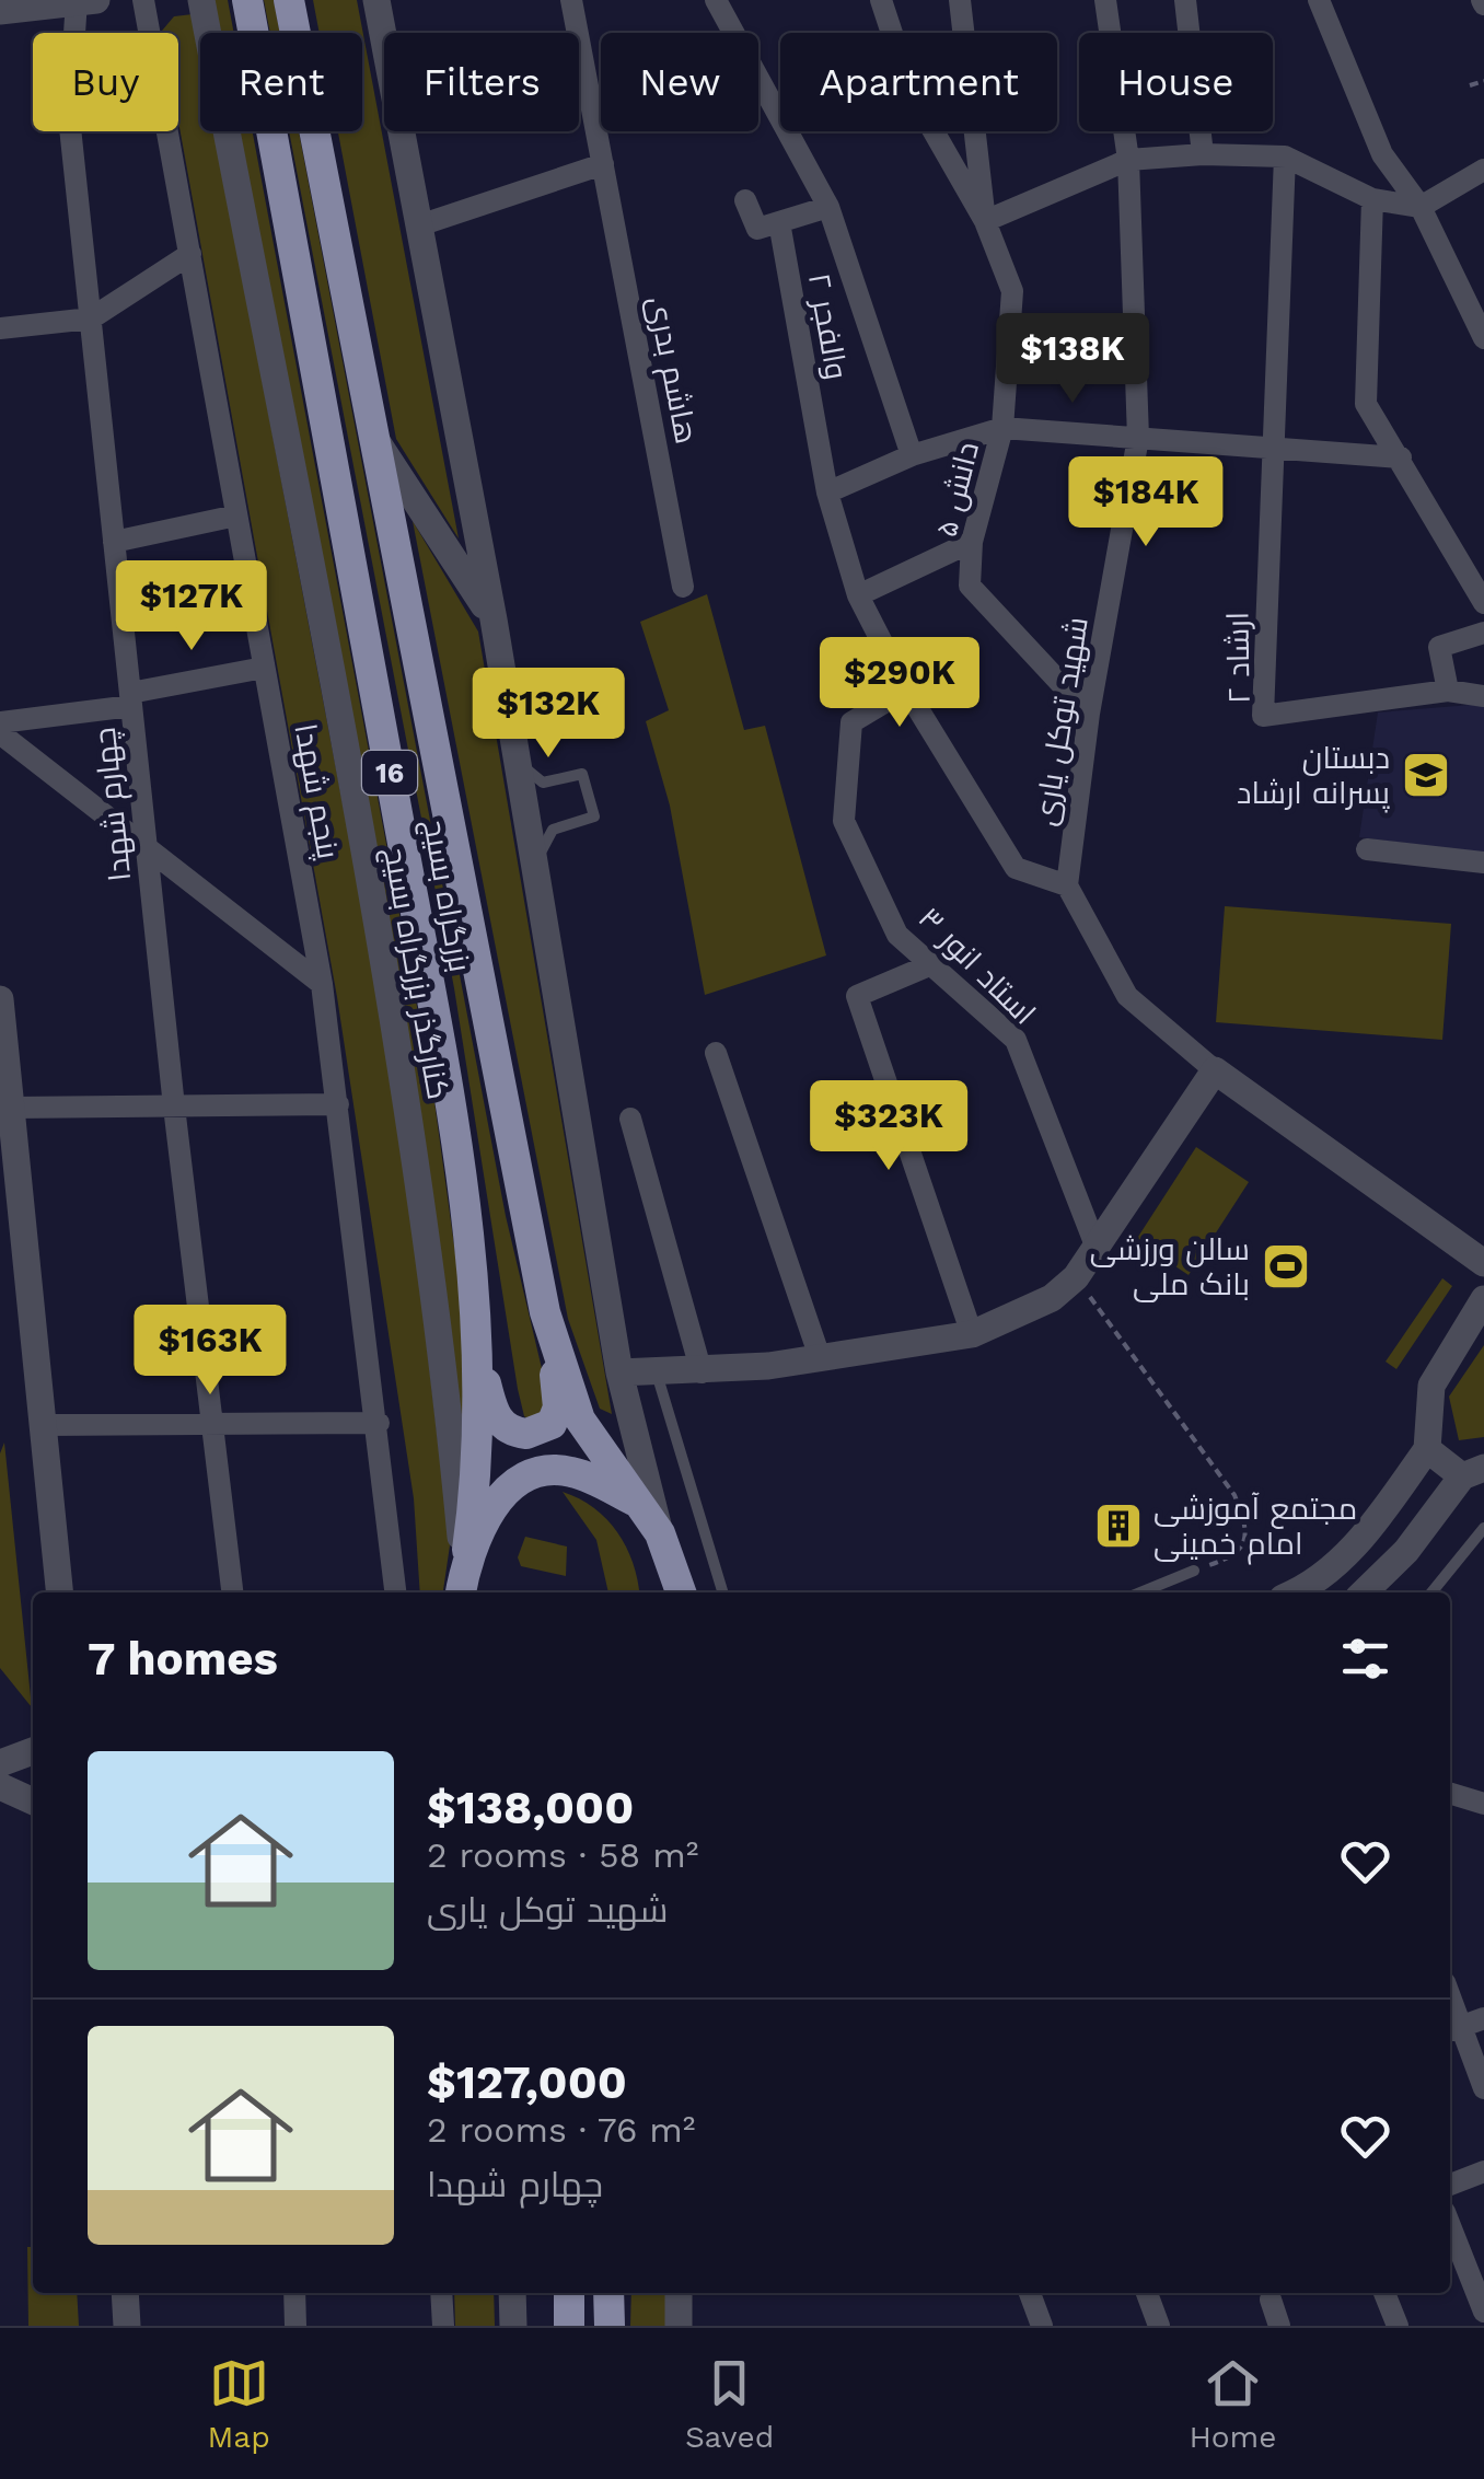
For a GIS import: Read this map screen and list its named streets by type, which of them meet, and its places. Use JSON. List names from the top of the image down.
{
  "streets": {
    "highway": ["16", "بزرگراه بسیج"],
    "street": [
      "والفجر ۲",
      "هاشم بدری",
      "دانش ۵",
      "ارشاد ۲",
      "شهید توکل یاری",
      "پنجم شهدا",
      "چهارم شهدا",
      "استاد انور ۳",
      "کنارگذر بزرگراه بسیج"
    ]
  },
  "crossings": [
    ["والفجر ۲", "شهید توکل یاری"],
    ["والفجر ۲", "استاد انور ۳"],
    ["دانش ۵", "شهید توکل یاری"],
    ["16", "بزرگراه بسیج"],
    ["16", "کنارگذر بزرگراه بسیج"],
    ["بزرگراه بسیج", "کنارگذر بزرگراه بسیج"]
  ],
  "places": {
    "school or university": ["دبستان پسرانه ارشاد"],
    "sports": ["سالن ورزشی بانک ملی"],
    "building": ["مجتمع آموزشی امام خمینی"]
  },
  "page": {
    "chip": [
      "Buy",
      "Rent",
      "Filters",
      "New",
      "Apartment",
      "House"
    ],
    "price": [
      "$138K",
      "$184K",
      "$127K",
      "$290K",
      "$132K",
      "$323K",
      "$163K"
    ],
    "heading": "7 homes",
    "list": [
      {
        "name": "$138,000",
        "note": "2 rooms · 58 m² · شهید توکل یاری"
      },
      {
        "name": "$127,000",
        "note": "2 rooms · 76 m² · چهارم شهدا"
      }
    ],
    "tabs": ["Map", "Saved", "Home"]
  }
}
